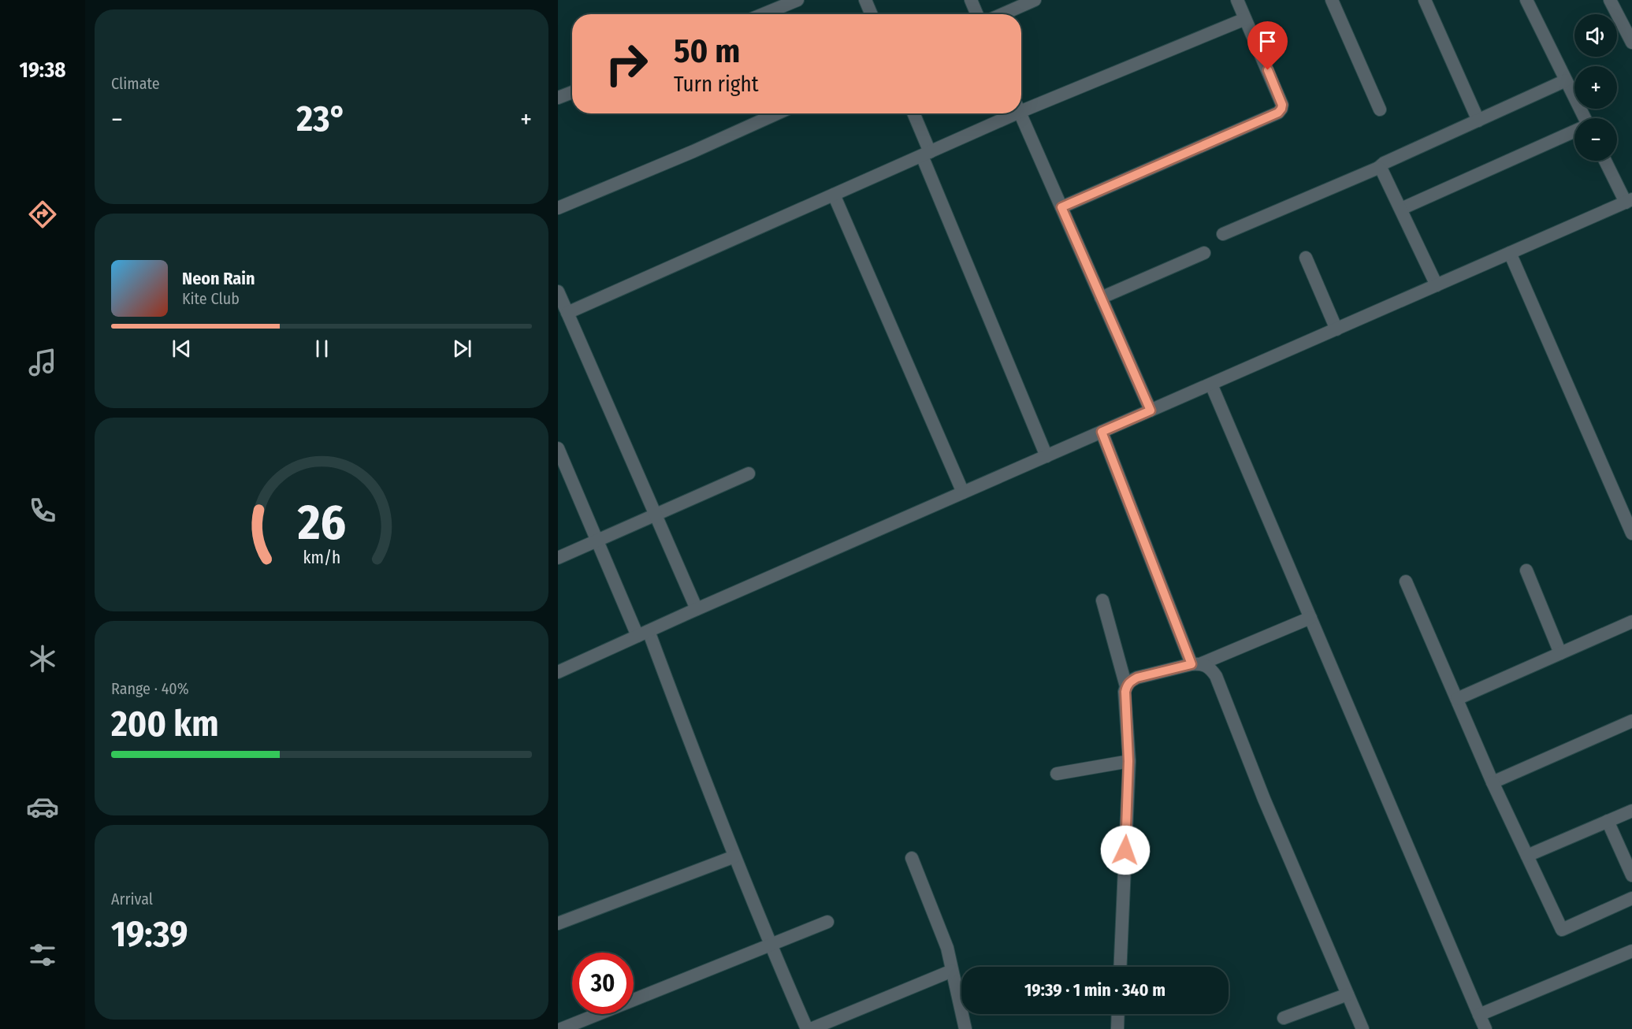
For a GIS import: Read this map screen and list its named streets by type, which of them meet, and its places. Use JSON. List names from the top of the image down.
{
  "page": {
    "tabs": "19:38",
    "tile": [
      "Climate",
      ["Range · 40%", "200 km"],
      ["Arrival", "19:39"]
    ],
    "map_buttons": ["+", "−"],
    "turn": ["50 m", "Turn right"],
    "heat": ["−", "23°", "+"],
    "song": ["Neon Rain", "Kite Club"],
    "limit": "30",
    "trip": "19:39 · 1 min · 340 m",
    "gauge": ["26", "km/h"]
  }
}
